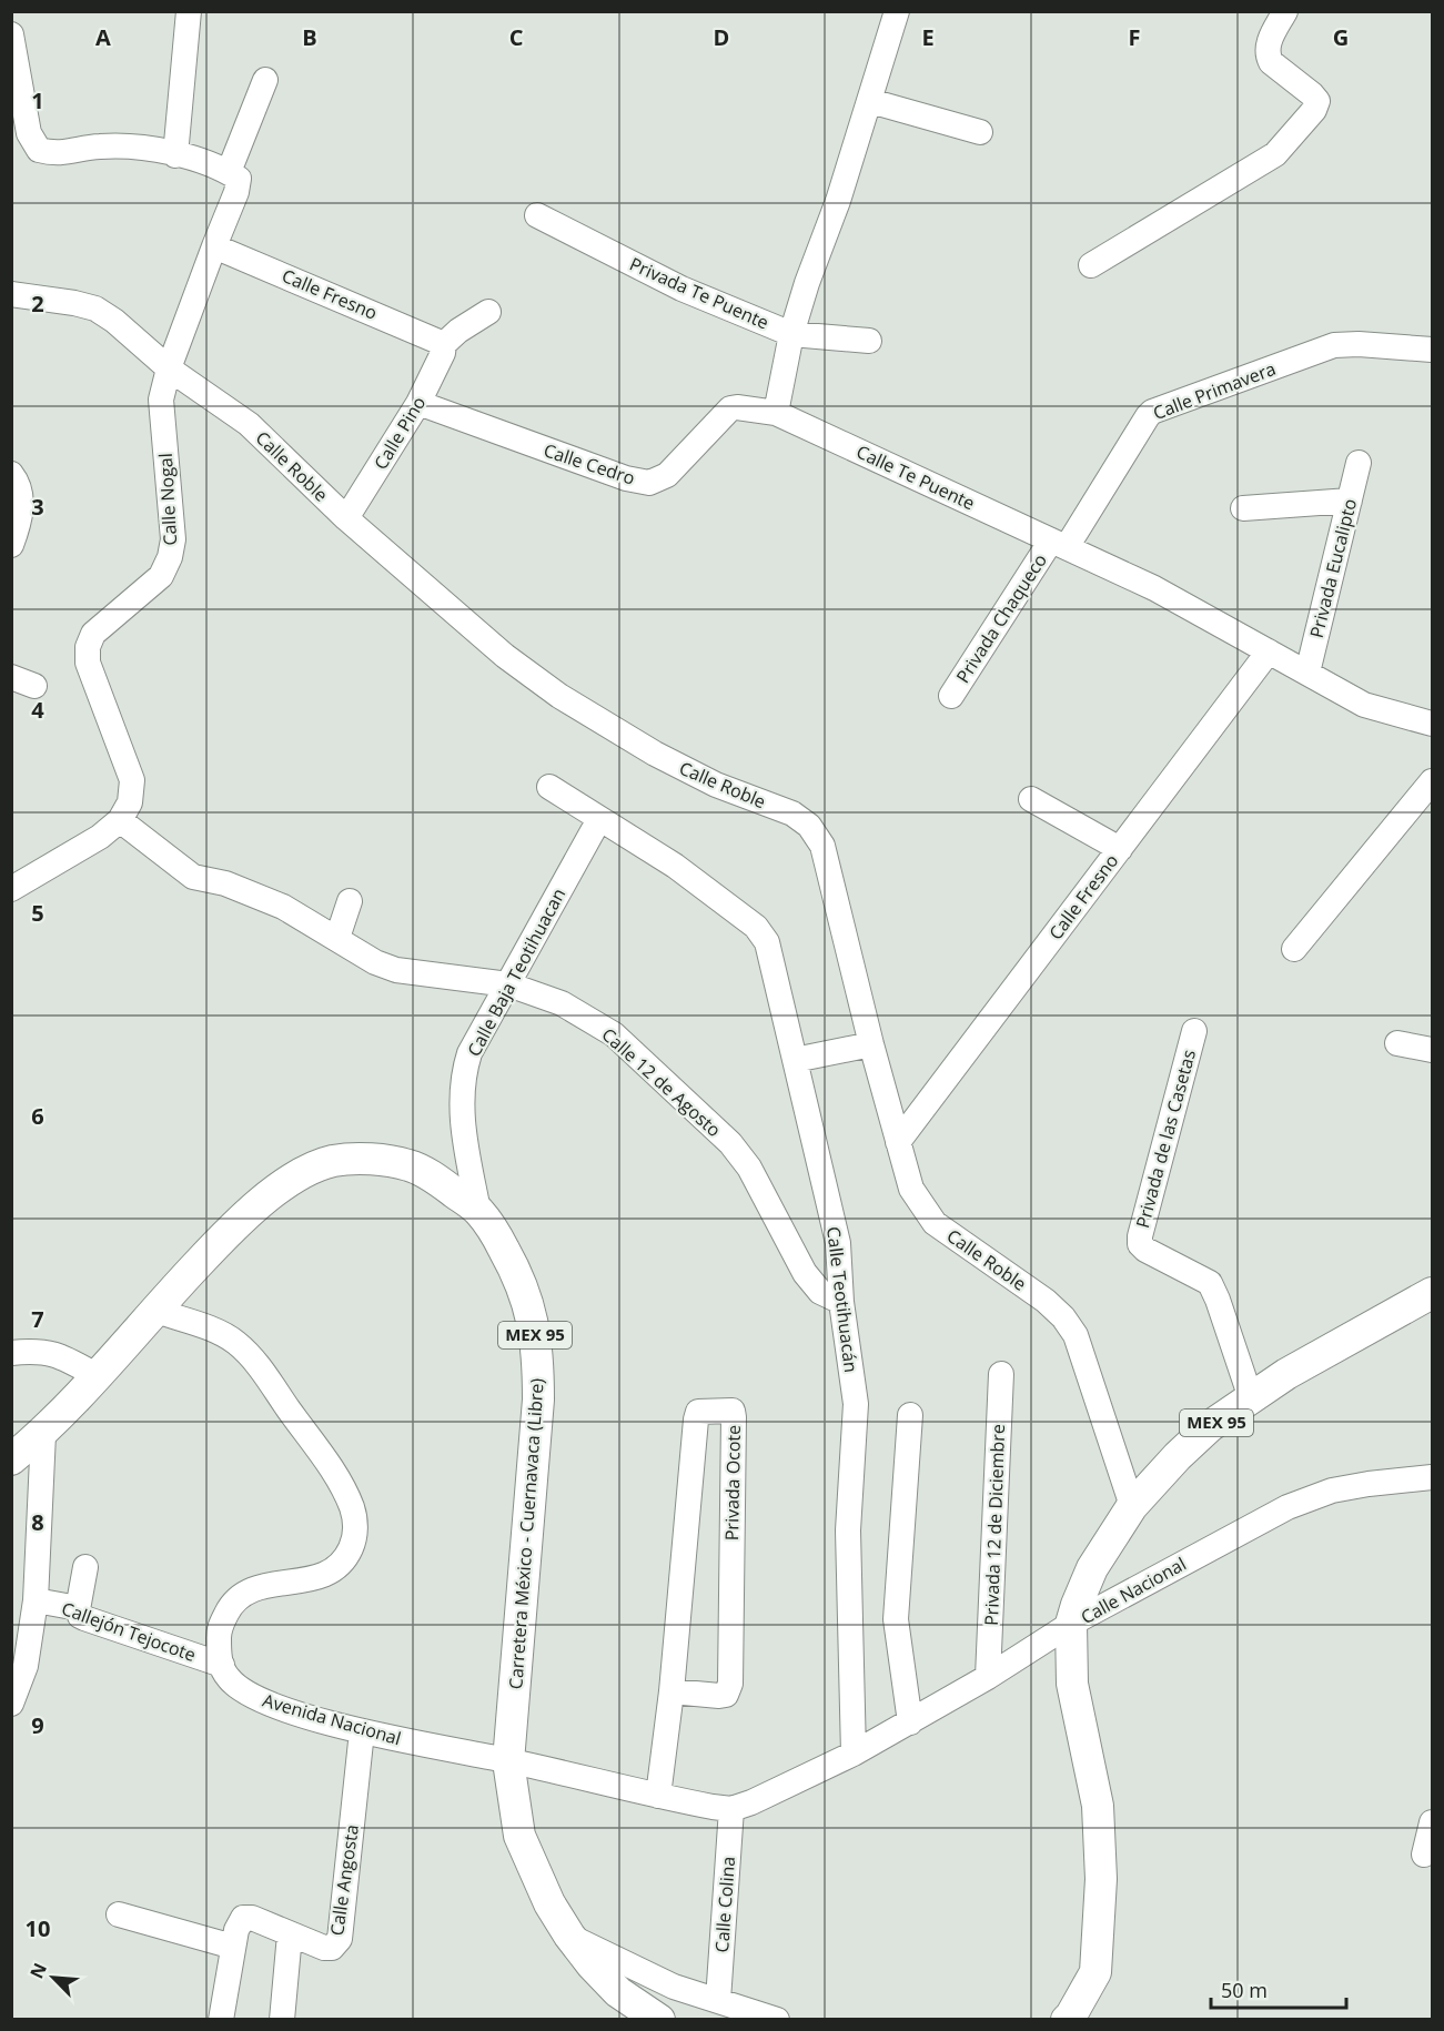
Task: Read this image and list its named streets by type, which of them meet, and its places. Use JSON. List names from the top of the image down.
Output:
{
  "streets": {
    "main road": ["MEX 95", "Carretera México - Cuernavaca (Libre)"],
    "street": [
      "Privada Te Puente",
      "Calle Fresno",
      "Calle Primavera",
      "Calle Pino",
      "Calle Cedro",
      "Calle Roble",
      "Calle Te Puente",
      "Calle Nogal",
      "Privada Eucalipto",
      "Privada Chaqueco",
      "Calle Baja Teotihuacan",
      "Calle 12 de Agosto",
      "Privada de las Casetas",
      "Calle Teotihuacán",
      "Privada Ocote",
      "Privada 12 de Diciembre",
      "Calle Nacional",
      "Callejón Tejocote",
      "Avenida Nacional",
      "Calle Angosta",
      "Calle Colina"
    ]
  },
  "crossings": [
    ["Calle Fresno", "Calle Pino"],
    ["Calle Fresno", "Calle Roble"],
    ["Calle Fresno", "Calle Te Puente"],
    ["Calle Fresno", "Calle Nogal"],
    ["Calle Primavera", "Calle Te Puente"],
    ["Calle Primavera", "Privada Chaqueco"],
    ["Calle Pino", "Calle Cedro"],
    ["Calle Pino", "Calle Roble"],
    ["Calle Cedro", "Calle Te Puente"],
    ["Calle Roble", "Calle Nogal"],
    ["Calle Roble", "MEX 95"],
    ["Calle Te Puente", "Privada Eucalipto"],
    ["Calle Te Puente", "Privada Chaqueco"],
    ["Calle Nogal", "Calle 12 de Agosto"],
    ["Calle Baja Teotihuacan", "Calle 12 de Agosto"],
    ["Calle Baja Teotihuacan", "Calle Teotihuacán"],
    ["Calle Baja Teotihuacan", "Carretera México - Cuernavaca (Libre)"],
    ["Calle 12 de Agosto", "Calle Teotihuacán"],
    ["Privada de las Casetas", "MEX 95"],
    ["Calle Teotihuacán", "Calle Nacional"],
    ["MEX 95", "Calle Nacional"],
    ["Privada Ocote", "Avenida Nacional"],
    ["Privada 12 de Diciembre", "Calle Nacional"],
    ["Carretera México - Cuernavaca (Libre)", "Avenida Nacional"],
    ["Callejón Tejocote", "Avenida Nacional"],
    ["Avenida Nacional", "Calle Angosta"],
    ["Avenida Nacional", "Calle Colina"]
  ],
  "scale_bar": "50 m",
  "north": "top left",
  "grid": {
    "columns": [
      "A",
      "B",
      "C",
      "D",
      "E",
      "F",
      "G"
    ],
    "rows": [
      "1",
      "2",
      "3",
      "4",
      "5",
      "6",
      "7",
      "8",
      "9",
      "10"
    ]
  }
}
